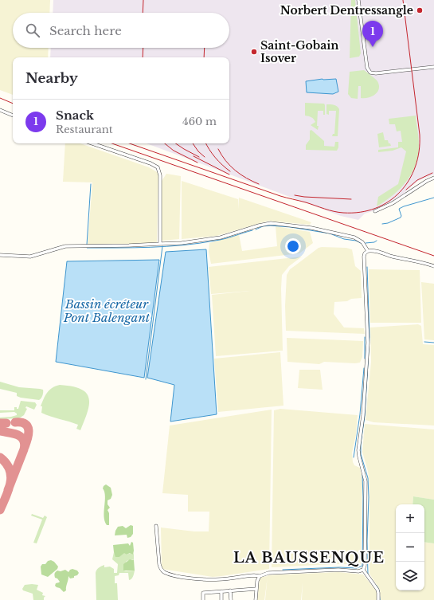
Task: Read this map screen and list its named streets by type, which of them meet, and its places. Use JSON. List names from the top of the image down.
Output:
{
  "districts": ["LA BAUSSENQUE"],
  "water": ["Bassin écréteur Pont Balengant"],
  "places": ["Norbert Dentressangle", "Saint-Gobain Isover"],
  "page": {
    "search": "Search here",
    "pins": "1",
    "heading": "Nearby",
    "list": [
      {
        "mark": "1",
        "name": "Snack",
        "note": "Restaurant",
        "value": "460 m"
      }
    ],
    "map_buttons": ["+", "−"]
  }
}
